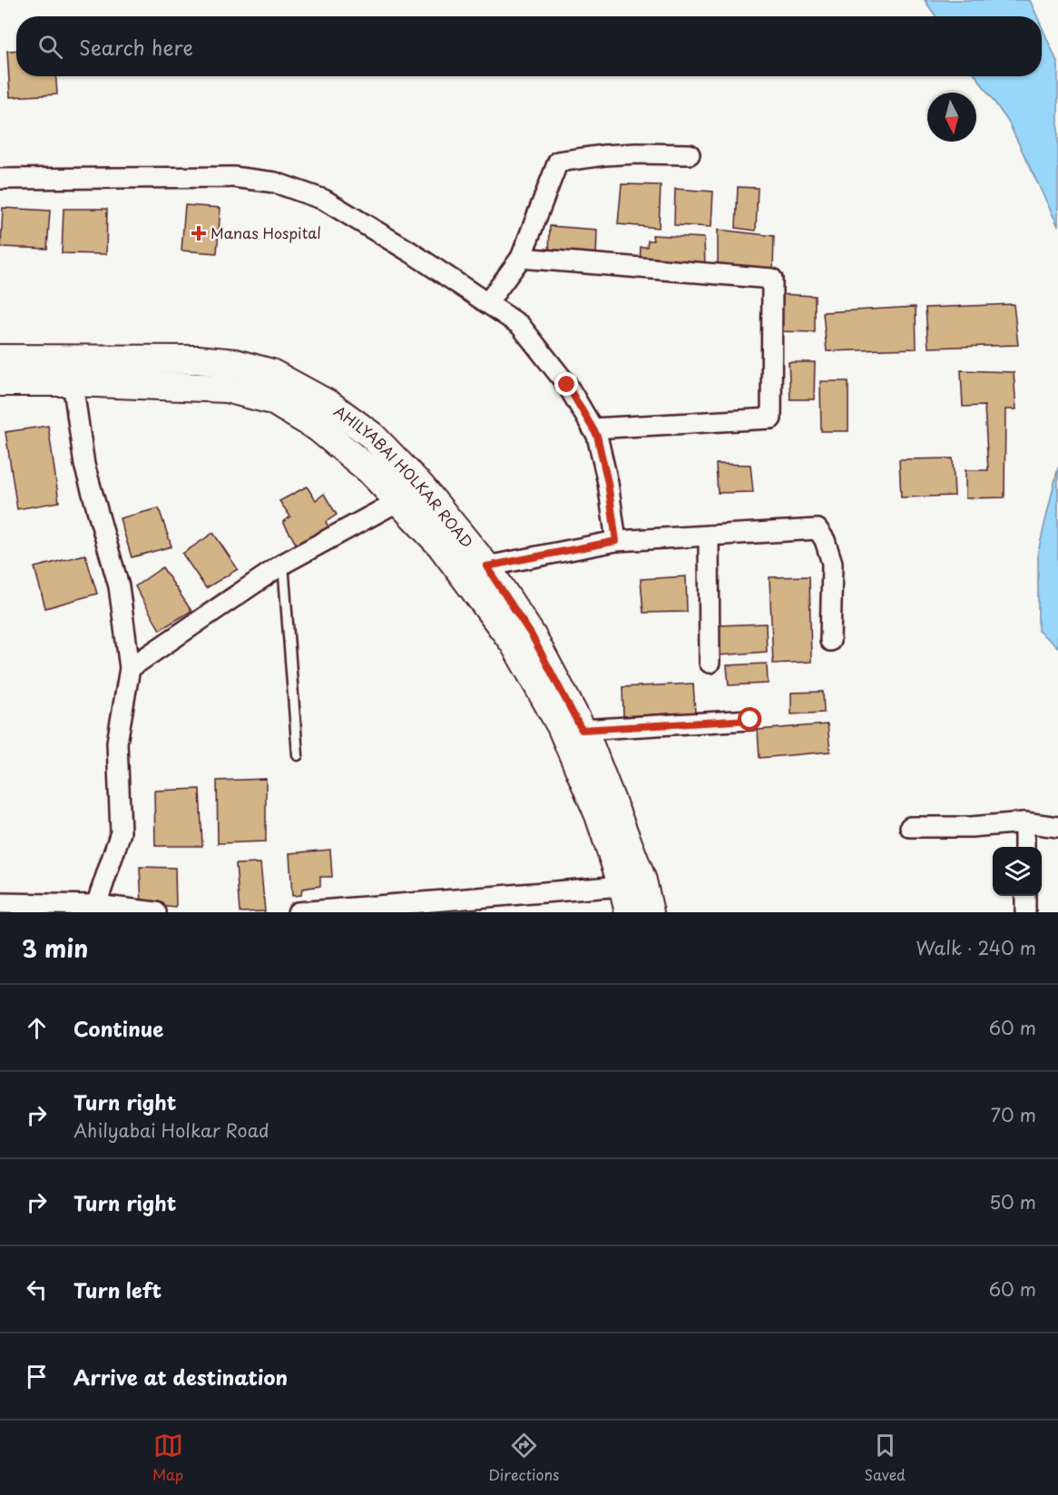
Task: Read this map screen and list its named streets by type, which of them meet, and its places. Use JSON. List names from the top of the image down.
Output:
{
  "streets": {
    "main road": ["AHILYABAI HOLKAR ROAD"]
  },
  "places": {
    "health": ["Manas Hospital"]
  },
  "north": "bottom",
  "page": {
    "search": "Search here",
    "heading": ["3 min", "Walk · 240 m"],
    "list": [
      ["Continue", "60 m"],
      ["Turn right", "Ahilyabai Holkar Road", "70 m"],
      ["Turn right", "50 m"],
      ["Turn left", "60 m"],
      "Arrive at destination"
    ],
    "nav": ["Map", "Directions", "Saved"]
  }
}
